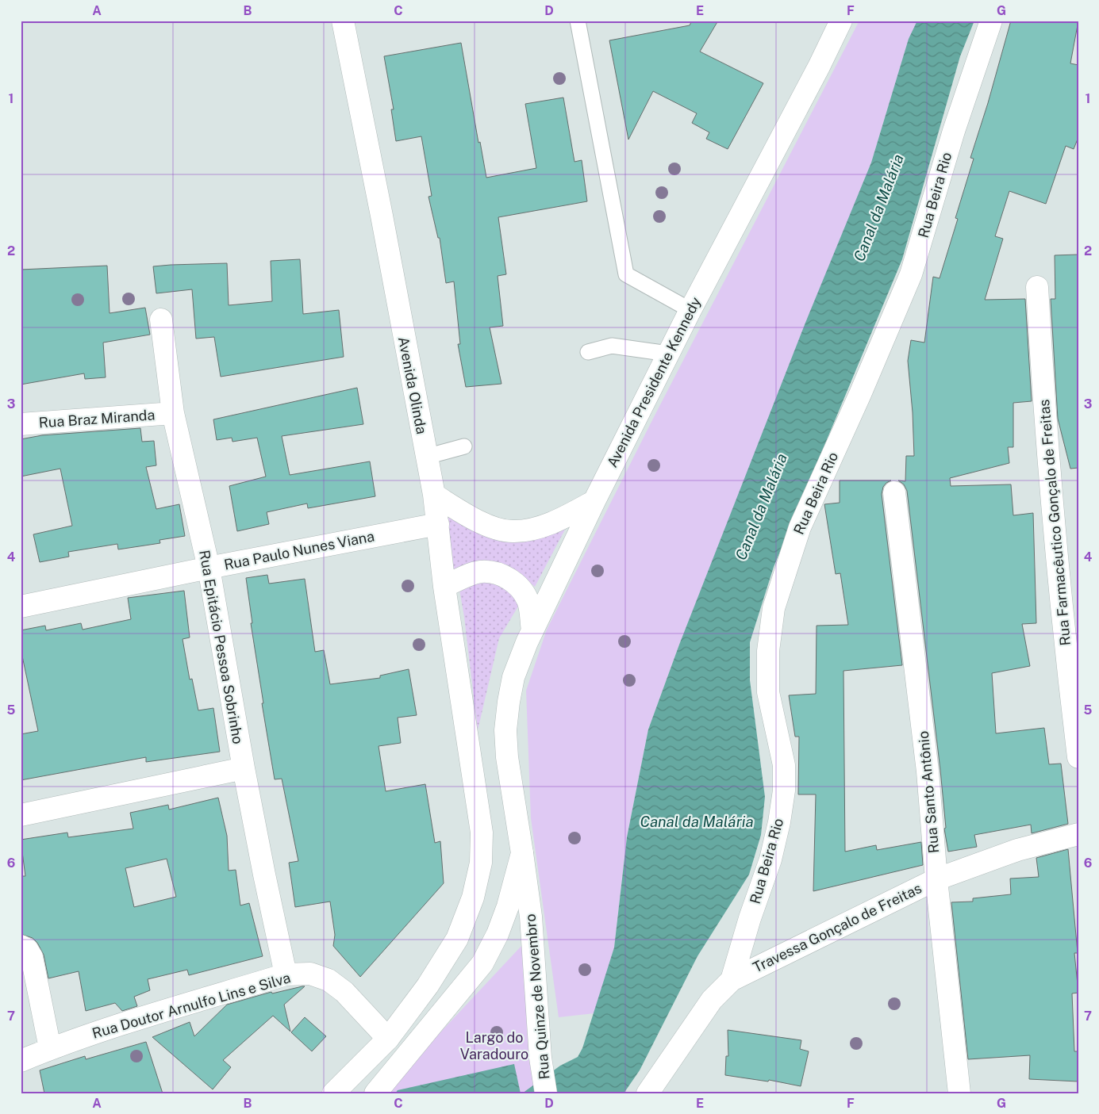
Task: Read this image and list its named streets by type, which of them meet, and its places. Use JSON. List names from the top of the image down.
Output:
{
  "streets": {
    "street": [
      "Rua Beira Rio",
      "Avenida Presidente Kennedy",
      "Avenida Olinda",
      "Rua Braz Miranda",
      "Rua Farmacêutico Gonçalo de Freitas",
      "Rua Paulo Nunes Viana",
      "Rua Epitácio Pessoa Sobrinho",
      "Rua Santo Antônio",
      "Travessa Gonçalo de Freitas",
      "Rua Quinze de Novembro",
      "Rua Doutor Arnulfo Lins e Silva"
    ]
  },
  "crossings": [
    ["Rua Beira Rio", "Travessa Gonçalo de Freitas"],
    ["Avenida Presidente Kennedy", "Rua Quinze de Novembro"],
    ["Avenida Olinda", "Rua Paulo Nunes Viana"],
    ["Avenida Olinda", "Rua Doutor Arnulfo Lins e Silva"],
    ["Rua Braz Miranda", "Rua Epitácio Pessoa Sobrinho"],
    ["Rua Paulo Nunes Viana", "Rua Epitácio Pessoa Sobrinho"],
    ["Rua Epitácio Pessoa Sobrinho", "Rua Doutor Arnulfo Lins e Silva"],
    ["Rua Santo Antônio", "Travessa Gonçalo de Freitas"]
  ],
  "water": ["Canal da Malária"],
  "parks": ["Largo do Varadouro"],
  "grid": {
    "columns": [
      "A",
      "B",
      "C",
      "D",
      "E",
      "F",
      "G"
    ],
    "rows": [
      "1",
      "2",
      "3",
      "4",
      "5",
      "6",
      "7"
    ]
  }
}
